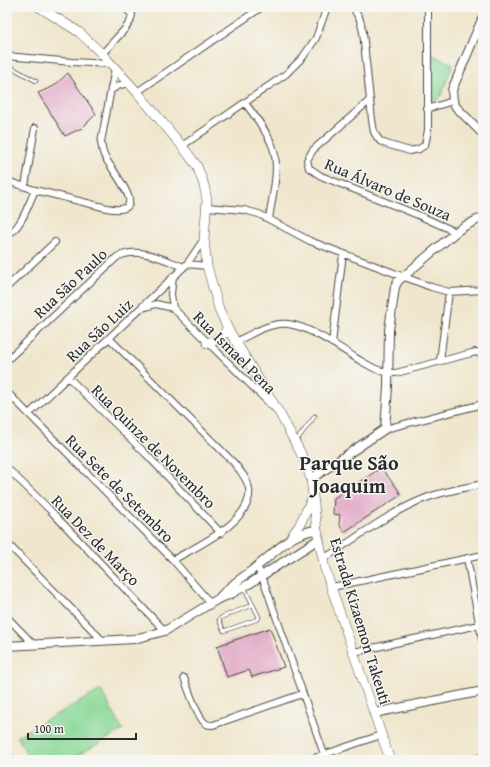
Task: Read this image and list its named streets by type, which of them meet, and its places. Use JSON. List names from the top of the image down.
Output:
{
  "streets": {
    "main road": ["Estrada Kizaemon Takeuti"],
    "street": [
      "Rua Álvaro de Souza",
      "Rua São Paulo",
      "Rua São Luiz",
      "Rua Ismael Pena",
      "Rua Quinze de Novembro",
      "Rua Sete de Setembro",
      "Rua Dez de Março"
    ]
  },
  "crossings": [
    ["Rua São Paulo", "Rua São Luiz"],
    ["Rua São Luiz", "Rua Ismael Pena"],
    ["Rua São Luiz", "Rua Quinze de Novembro"],
    ["Rua São Luiz", "Rua Sete de Setembro"],
    ["Rua São Luiz", "Estrada Kizaemon Takeuti"],
    ["Rua Ismael Pena", "Estrada Kizaemon Takeuti"]
  ],
  "districts": ["Parque São Joaquim"],
  "scale_bar": "100 m"
}
